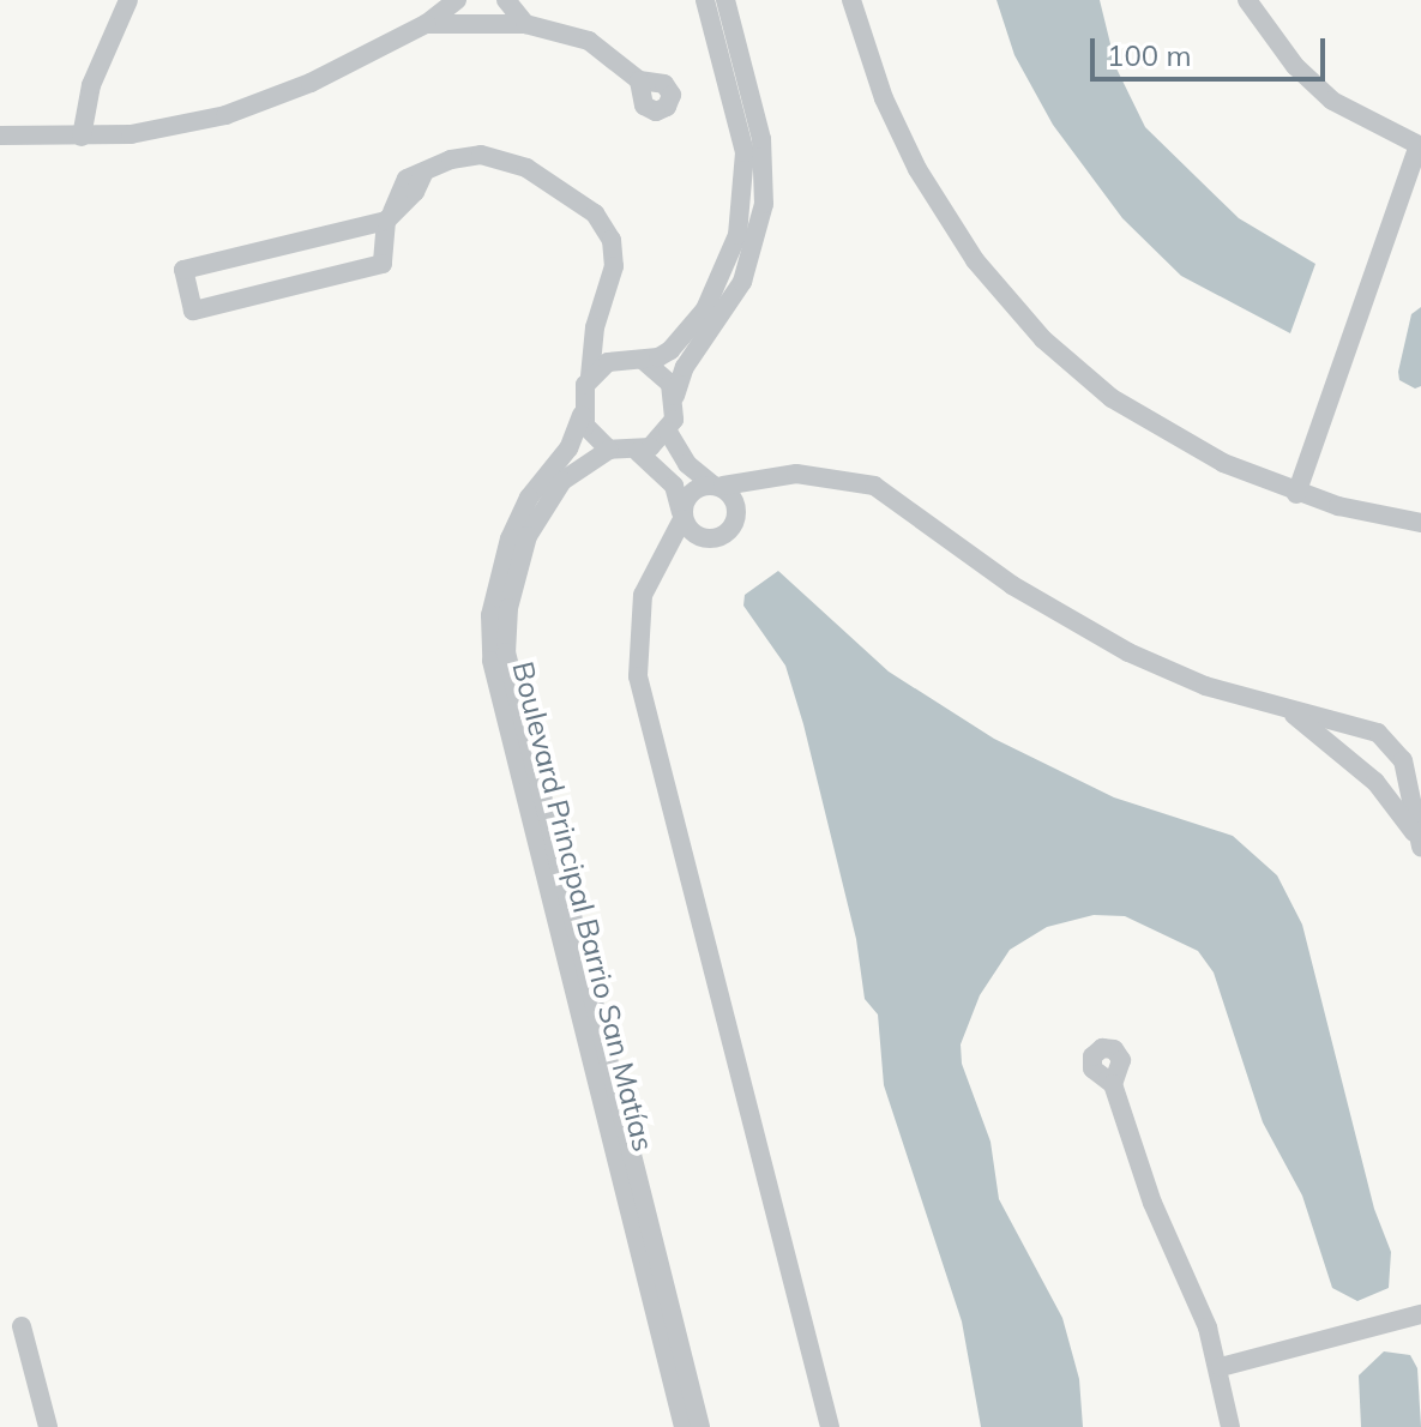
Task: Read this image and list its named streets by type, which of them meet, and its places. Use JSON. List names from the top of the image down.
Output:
{
  "streets": {
    "street": ["Boulevard Principal Barrio San Matías"]
  },
  "scale_bar": "100 m"
}
